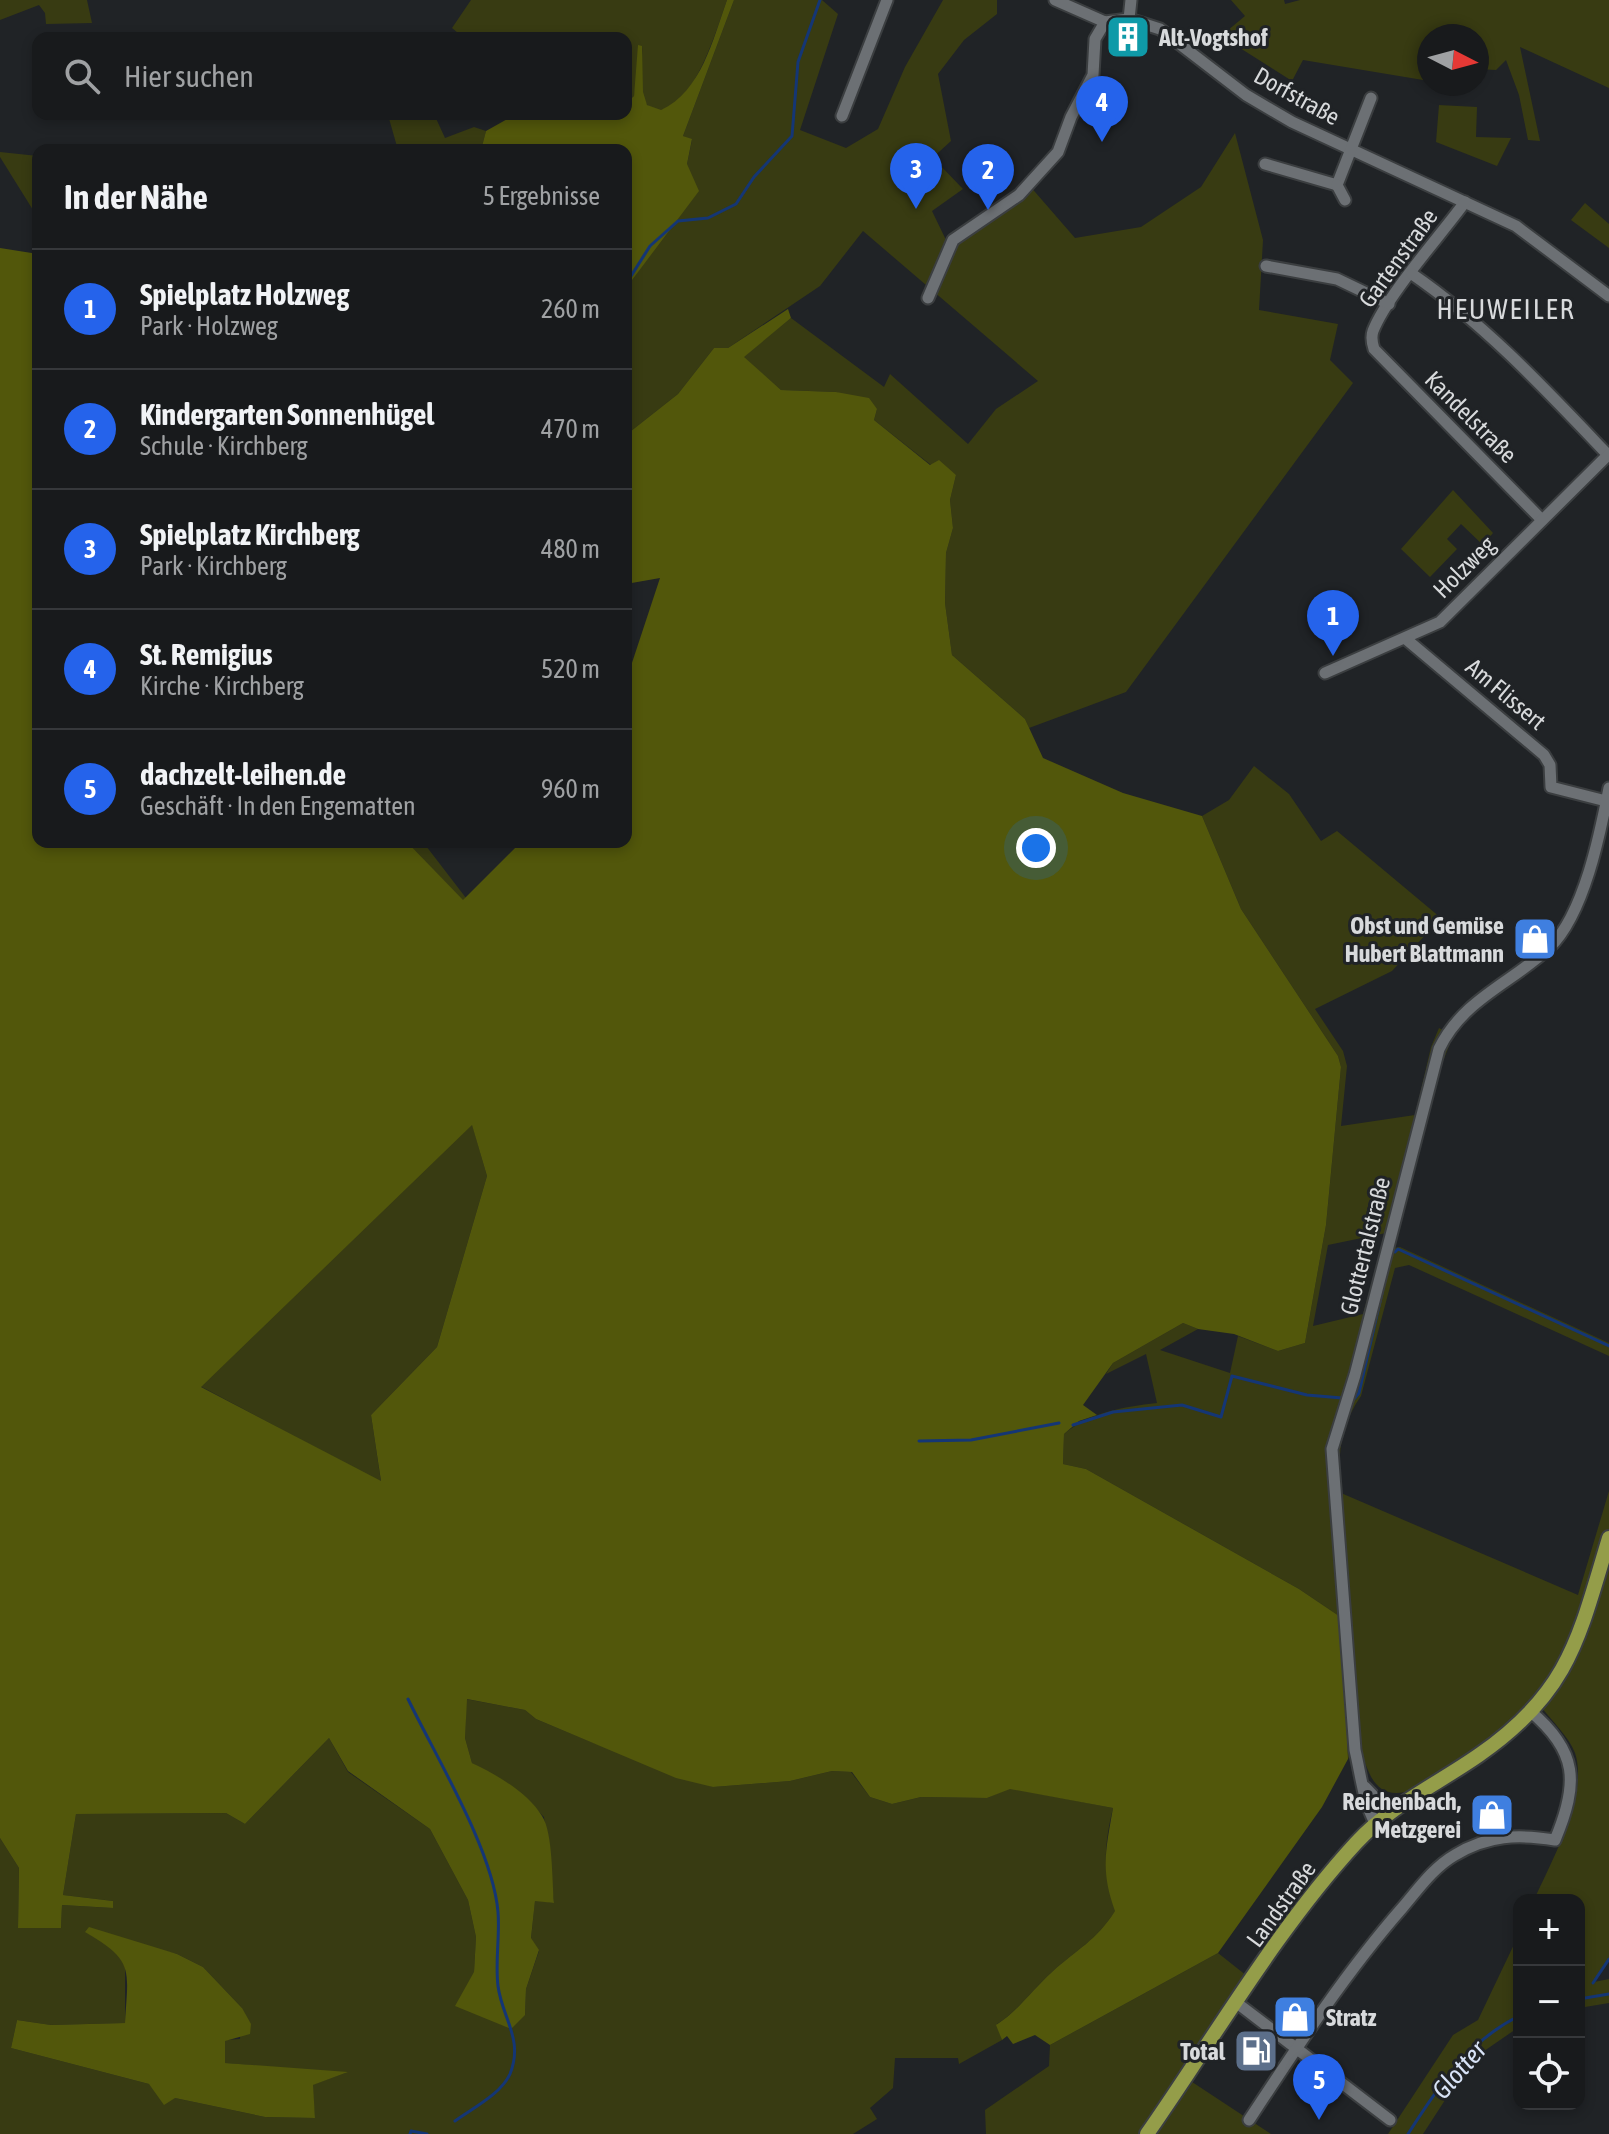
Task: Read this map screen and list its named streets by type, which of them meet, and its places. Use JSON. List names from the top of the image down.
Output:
{
  "streets": {
    "main road": ["Landstraße"],
    "street": [
      "Dorfstraße",
      "Gartenstraße",
      "Kandelstraße",
      "Holzweg",
      "Am Flissert",
      "Glottertalstraße"
    ]
  },
  "crossings": [
    ["Dorfstraße", "Gartenstraße"],
    ["Gartenstraße", "Kandelstraße"],
    ["Kandelstraße", "Holzweg"],
    ["Holzweg", "Am Flissert"],
    ["Am Flissert", "Glottertalstraße"],
    ["Glottertalstraße", "Landstraße"]
  ],
  "districts": ["HEUWEILER"],
  "water": ["Glotter"],
  "places": {
    "building": ["Alt-Vogtshof"],
    "shop": ["Obst und Gemüse Hubert Blattmann", "Reichenbach, Metzgerei", "Stratz"],
    "fuel station": ["Total"]
  },
  "north": "right",
  "page": {
    "search": "Hier suchen",
    "pins": [
      "4",
      "3",
      "2",
      "1",
      "5"
    ],
    "heading": ["In der Nähe", "5 Ergebnisse"],
    "list": [
      {
        "mark": "1",
        "name": "Spielplatz Holzweg",
        "note": "Park · Holzweg",
        "value": "260 m"
      },
      {
        "mark": "2",
        "name": "Kindergarten Sonnenhügel",
        "note": "Schule · Kirchberg",
        "value": "470 m"
      },
      {
        "mark": "3",
        "name": "Spielplatz Kirchberg",
        "note": "Park · Kirchberg",
        "value": "480 m"
      },
      {
        "mark": "4",
        "name": "St. Remigius",
        "note": "Kirche · Kirchberg",
        "value": "520 m"
      },
      {
        "mark": "5",
        "name": "dachzelt-leihen.de",
        "note": "Geschäft · In den Engematten",
        "value": "960 m"
      }
    ],
    "map_buttons": ["+", "−"]
  }
}
